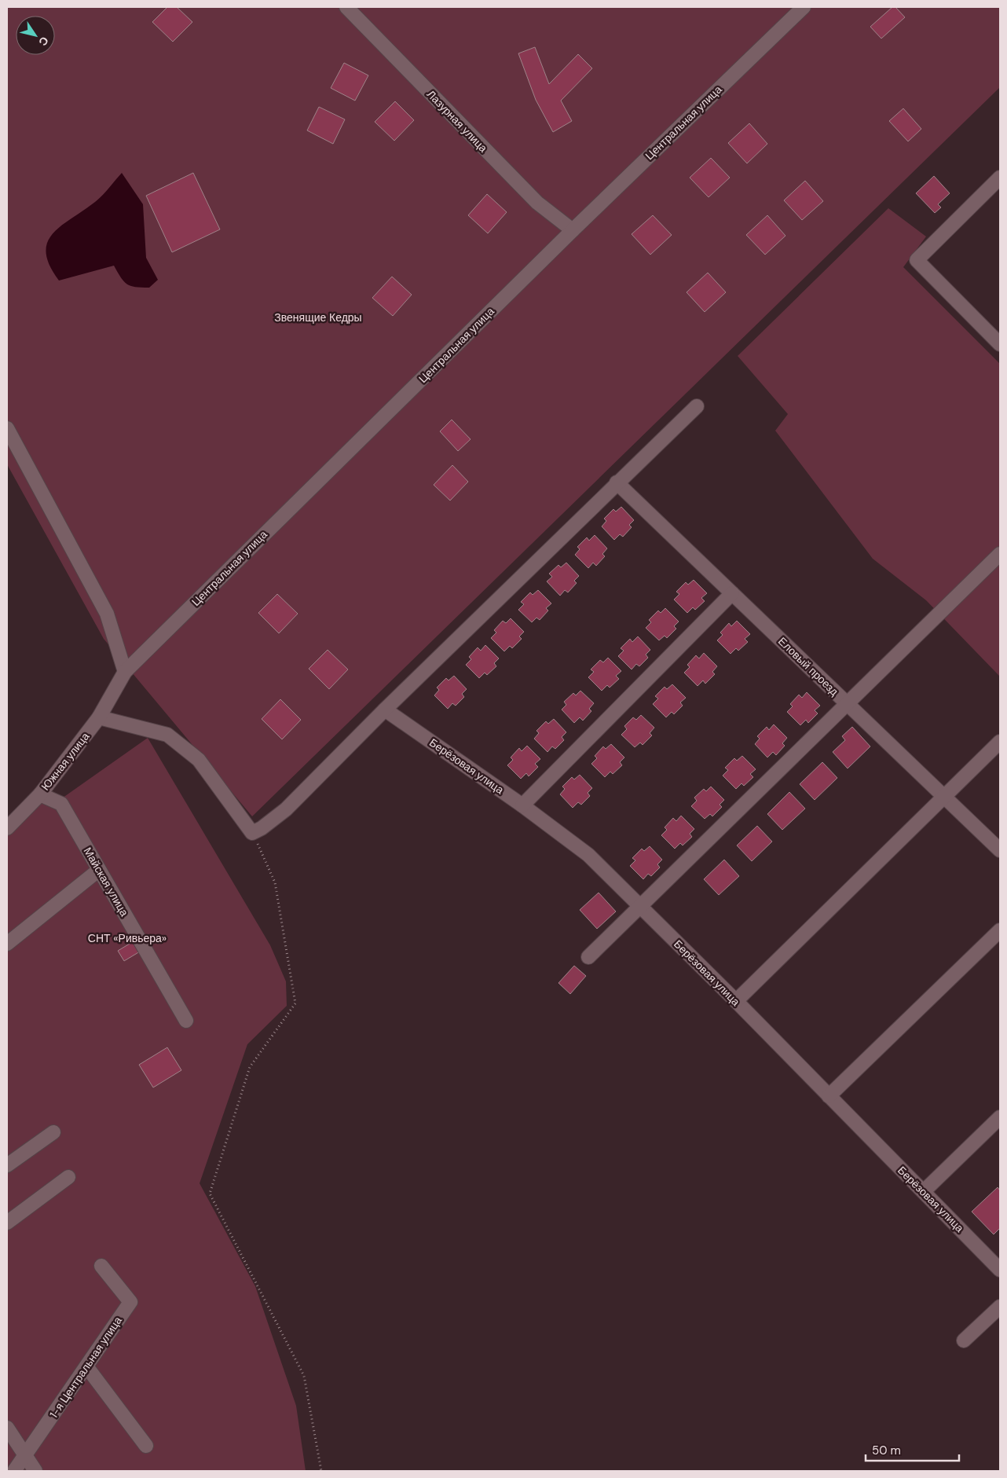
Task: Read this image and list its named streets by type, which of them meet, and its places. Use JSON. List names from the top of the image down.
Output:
{
  "streets": {
    "street": [
      "Лазурная улица",
      "Центральная улица",
      "Еловый проезд",
      "Южная улица",
      "Берёзовая улица",
      "Майская улица",
      "1-я Центральная улица"
    ]
  },
  "crossings": [
    ["Лазурная улица", "Центральная улица"],
    ["Центральная улица", "Южная улица"],
    ["Южная улица", "Майская улица"]
  ],
  "parks": ["Звенящие Кедры", "СНТ «Ривьера»"],
  "scale_bar": "50 m",
  "north": "bottom right"
}
